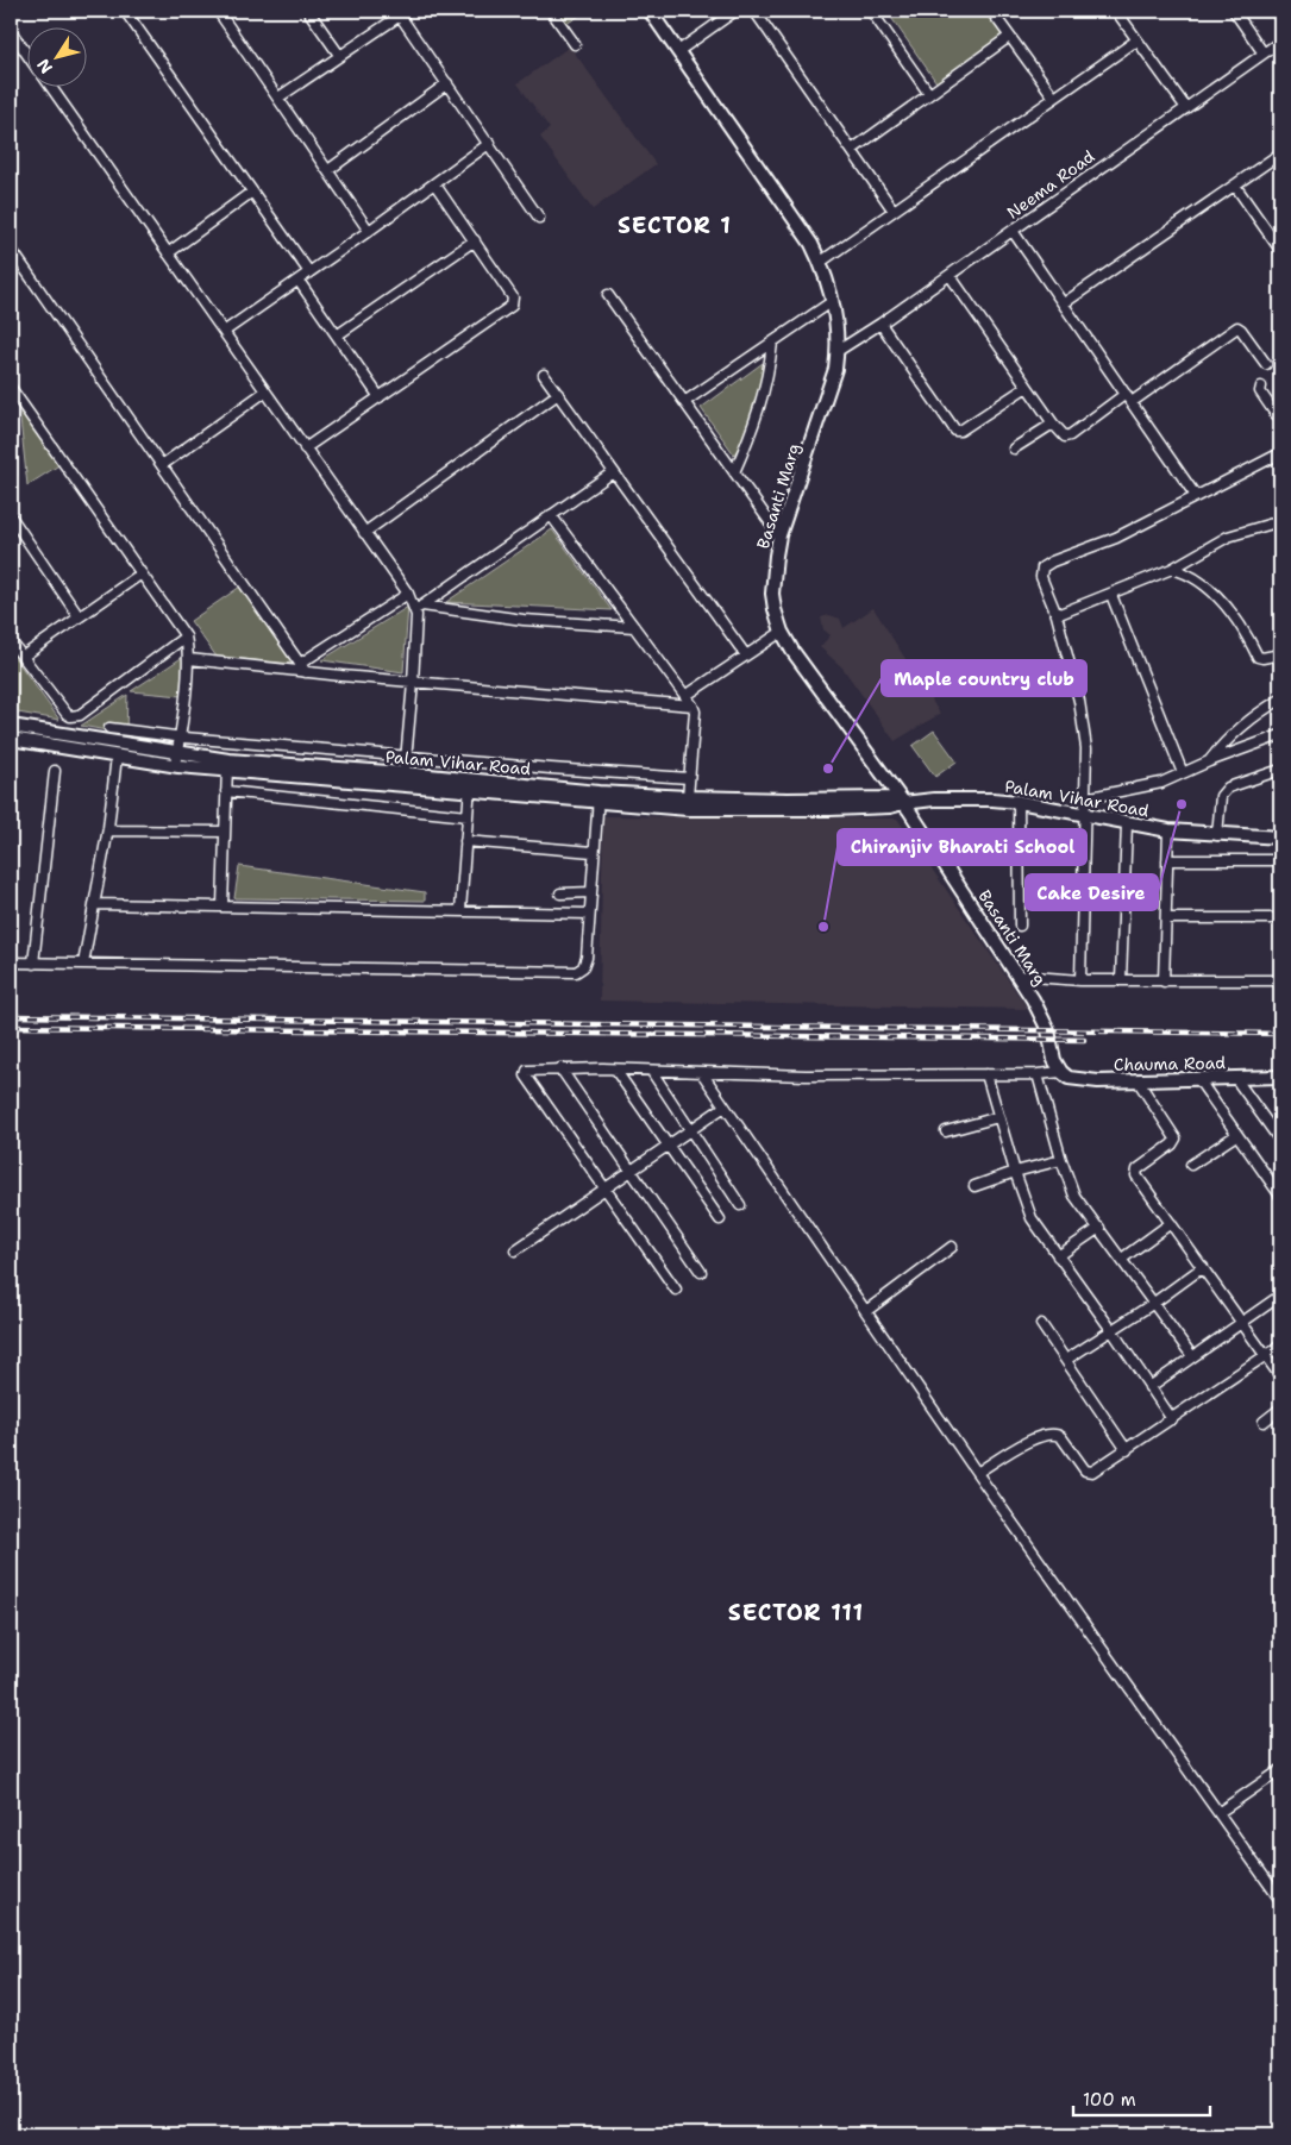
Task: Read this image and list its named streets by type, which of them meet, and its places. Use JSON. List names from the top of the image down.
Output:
{
  "streets": {
    "street": [
      "Neema Road",
      "Basanti Marg",
      "Palam Vihar Road",
      "Chauma Road"
    ]
  },
  "crossings": [
    ["Neema Road", "Basanti Marg"],
    ["Basanti Marg", "Palam Vihar Road"],
    ["Basanti Marg", "Chauma Road"]
  ],
  "districts": ["SECTOR 1", "SECTOR 111"],
  "places": ["Maple country club", "Cake Desire", "Chiranjiv Bharati School"],
  "scale_bar": "100 m",
  "north": "bottom left"
}
